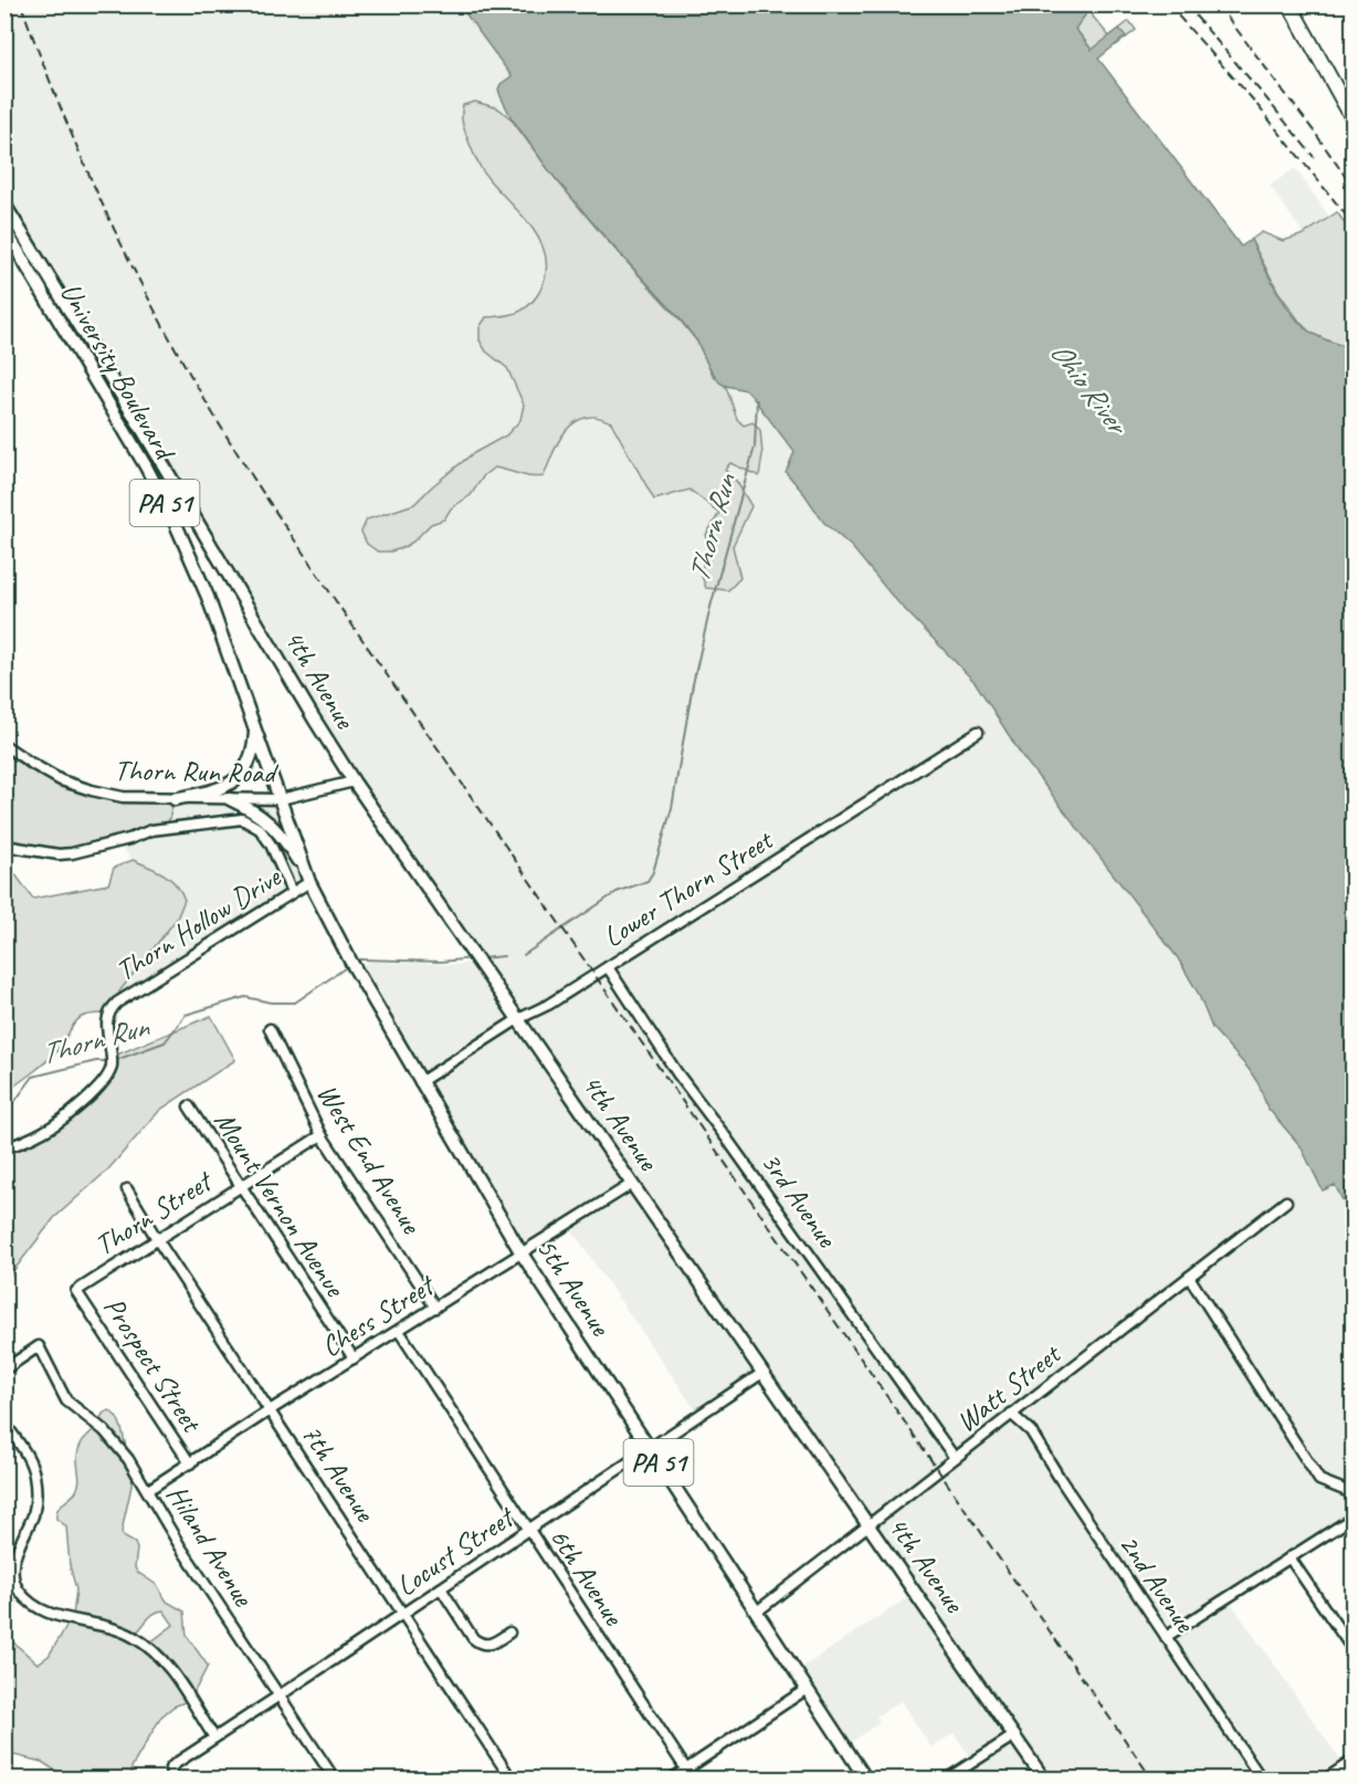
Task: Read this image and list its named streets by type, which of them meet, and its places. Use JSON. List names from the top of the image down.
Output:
{
  "streets": {
    "main road": [
      "University Boulevard",
      "PA 51",
      "4th Avenue",
      "5th Avenue"
    ],
    "street": [
      "Thorn Run Road",
      "Lower Thorn Street",
      "Thorn Hollow Drive",
      "West End Avenue",
      "3rd Avenue",
      "Mount Vernon Avenue",
      "Thorn Street",
      "Chess Street",
      "Prospect Street",
      "Watt Street",
      "7th Avenue",
      "Hiland Avenue",
      "Locust Street",
      "6th Avenue",
      "2nd Avenue"
    ]
  },
  "crossings": [
    ["University Boulevard", "4th Avenue"],
    ["University Boulevard", "Thorn Run Road"],
    ["University Boulevard", "5th Avenue"],
    ["4th Avenue", "Thorn Run Road"],
    ["4th Avenue", "Lower Thorn Street"],
    ["4th Avenue", "Chess Street"],
    ["4th Avenue", "Watt Street"],
    ["4th Avenue", "Locust Street"],
    ["Thorn Run Road", "5th Avenue"],
    ["Lower Thorn Street", "3rd Avenue"],
    ["Lower Thorn Street", "5th Avenue"],
    ["Thorn Hollow Drive", "5th Avenue"],
    ["West End Avenue", "Thorn Street"],
    ["West End Avenue", "Chess Street"],
    ["3rd Avenue", "Watt Street"],
    ["Mount Vernon Avenue", "Thorn Street"],
    ["Mount Vernon Avenue", "Chess Street"],
    ["Thorn Street", "Prospect Street"],
    ["Thorn Street", "7th Avenue"],
    ["5th Avenue", "Chess Street"],
    ["5th Avenue", "Watt Street"],
    ["5th Avenue", "Locust Street"],
    ["Chess Street", "Prospect Street"],
    ["Chess Street", "7th Avenue"],
    ["Chess Street", "Hiland Avenue"],
    ["Chess Street", "6th Avenue"],
    ["Watt Street", "2nd Avenue"],
    ["7th Avenue", "Locust Street"],
    ["Hiland Avenue", "Locust Street"],
    ["Locust Street", "6th Avenue"]
  ],
  "water": ["Ohio River", "Thorn Run"]
}
